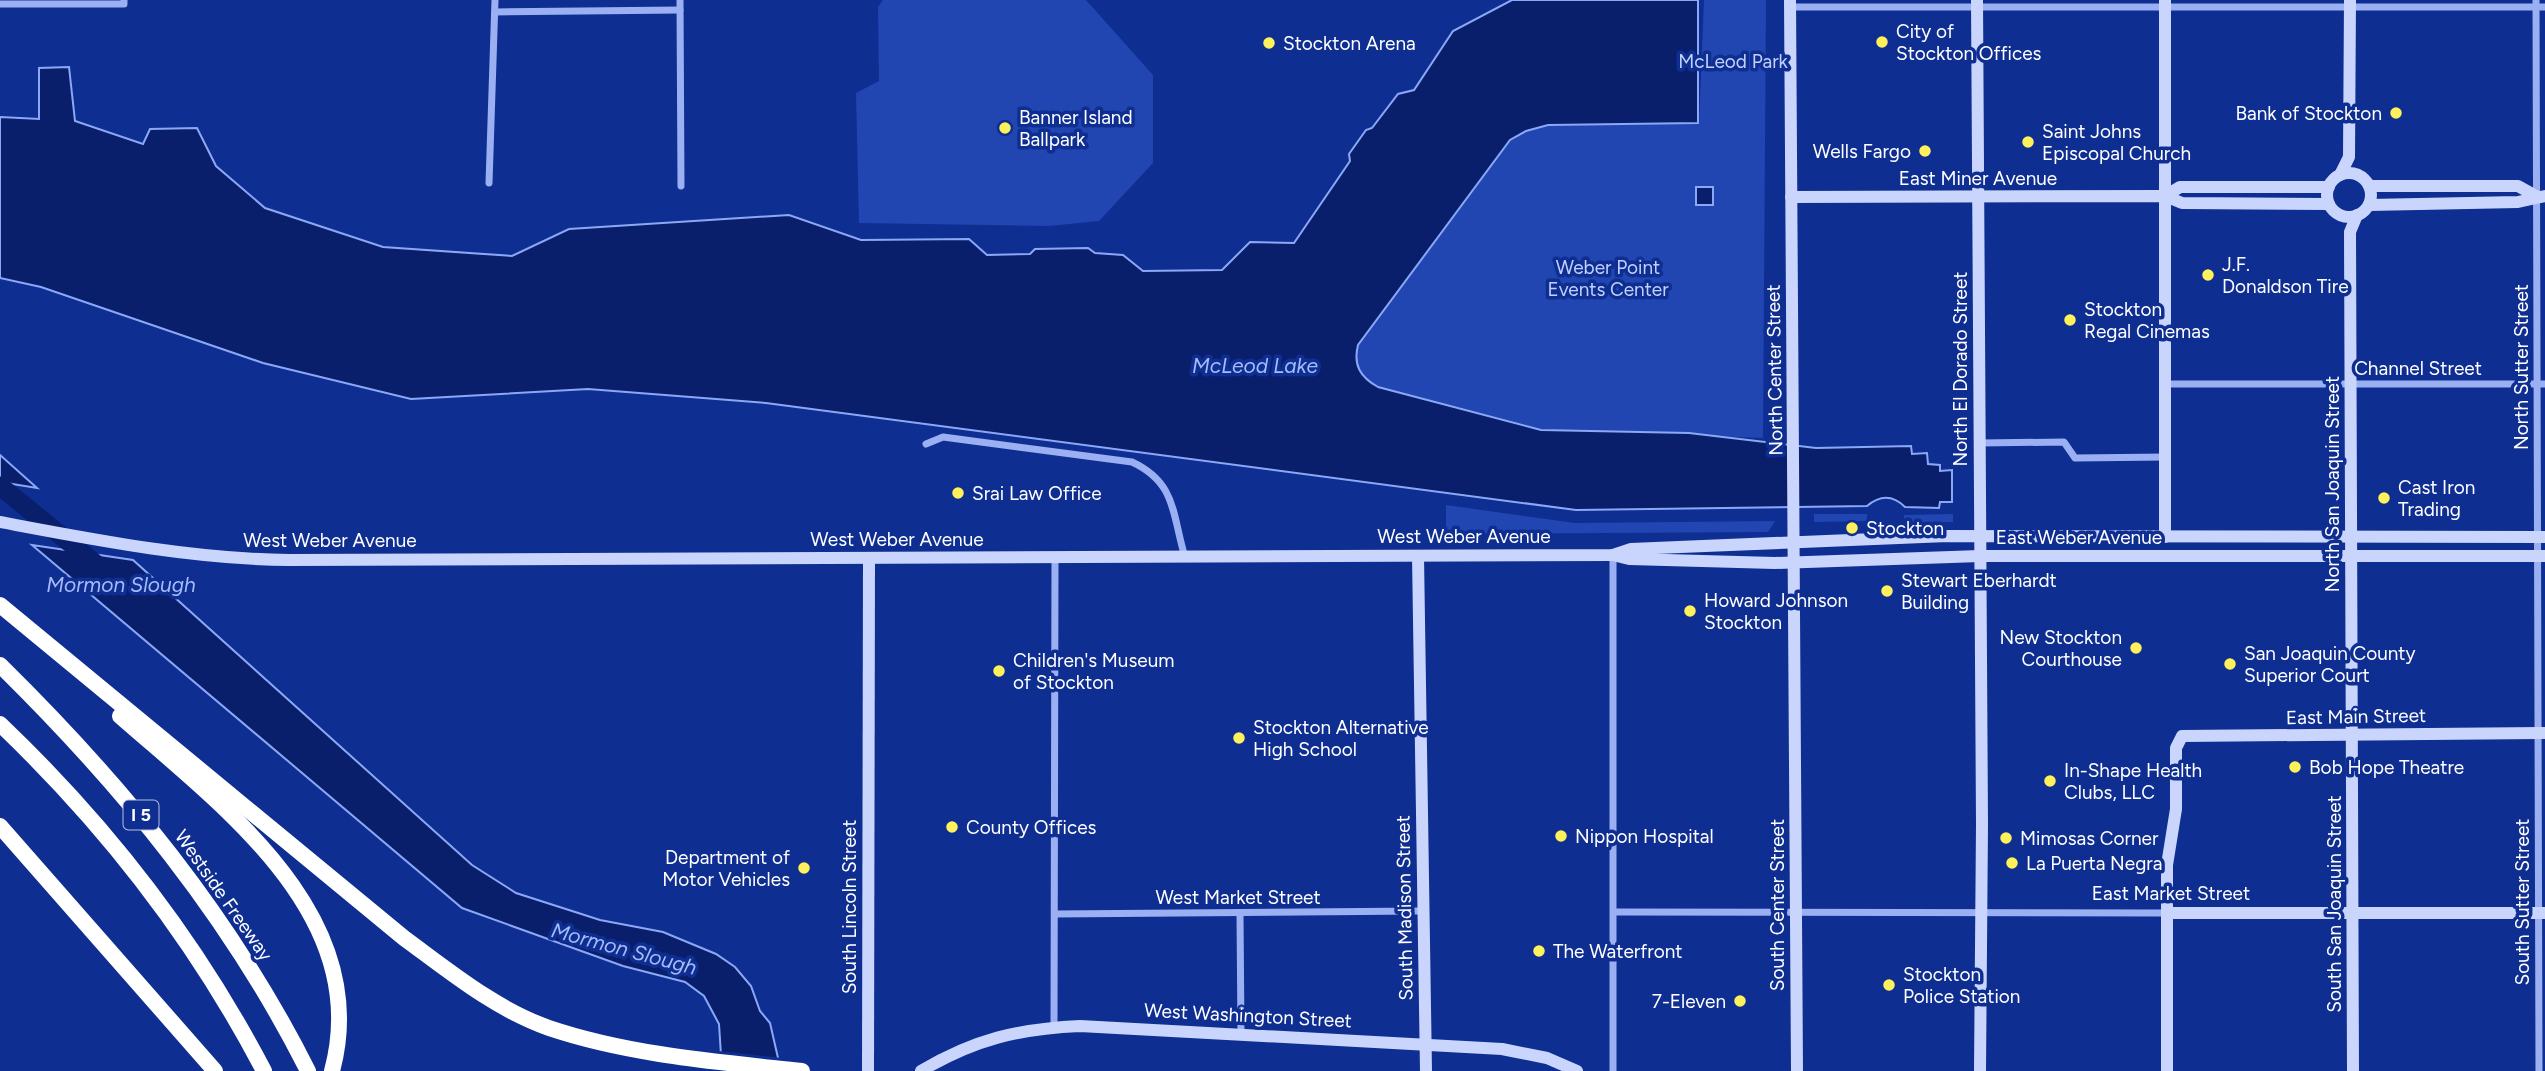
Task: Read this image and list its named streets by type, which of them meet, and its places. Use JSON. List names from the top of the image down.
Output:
{
  "streets": {
    "highway": ["I 5", "Westside Freeway"],
    "street": [
      "East Miner Avenue",
      "North Sutter Street",
      "Channel Street",
      "North El Dorado Street",
      "North Center Street",
      "North San Joaquin Street",
      "West Weber Avenue",
      "East Weber Avenue",
      "East Main Street",
      "East Market Street",
      "West Market Street",
      "South Sutter Street",
      "South San Joaquin Street",
      "South Center Street",
      "South Lincoln Street",
      "South Madison Street",
      "West Washington Street"
    ]
  },
  "crossings": [
    ["East Miner Avenue", "North El Dorado Street"],
    ["East Miner Avenue", "North Center Street"],
    ["East Miner Avenue", "North San Joaquin Street"],
    ["North Sutter Street", "Channel Street"],
    ["North Sutter Street", "East Weber Avenue"],
    ["North Sutter Street", "East Main Street"],
    ["North Sutter Street", "South Sutter Street"],
    ["Channel Street", "North San Joaquin Street"],
    ["North El Dorado Street", "East Weber Avenue"],
    ["North El Dorado Street", "East Market Street"],
    ["North Center Street", "West Weber Avenue"],
    ["North Center Street", "East Weber Avenue"],
    ["North Center Street", "South Center Street"],
    ["North San Joaquin Street", "East Weber Avenue"],
    ["North San Joaquin Street", "East Main Street"],
    ["North San Joaquin Street", "South San Joaquin Street"],
    ["West Weber Avenue", "East Weber Avenue"],
    ["West Weber Avenue", "South Lincoln Street"],
    ["West Weber Avenue", "South Madison Street"],
    ["East Main Street", "East Market Street"],
    ["East Main Street", "South Sutter Street"],
    ["East Main Street", "South San Joaquin Street"],
    ["East Market Street", "South Sutter Street"],
    ["East Market Street", "South San Joaquin Street"],
    ["East Market Street", "South Center Street"],
    ["West Market Street", "South Madison Street"],
    ["South Madison Street", "West Washington Street"]
  ],
  "water": ["McLeod Lake", "Mormon Slough"],
  "parks": ["McLeod Park", "Weber Point Events Center"],
  "places": [
    "City of Stockton Offices",
    "Stockton Arena",
    "Bank of Stockton",
    "Banner Island Ballpark",
    "Saint Johns Episcopal Church",
    "Wells Fargo",
    "J.F. Donaldson Tire",
    "Stockton Regal Cinemas",
    "Srai Law Office",
    "Cast Iron Trading",
    "Stockton",
    "Stewart Eberhardt Building",
    "Howard Johnson Stockton",
    "New Stockton Courthouse",
    "San Joaquin County Superior Court",
    "Children's Museum of Stockton",
    "Stockton Alternative High School",
    "Bob Hope Theatre",
    "In-Shape Health Clubs, LLC",
    "County Offices",
    "Nippon Hospital",
    "Mimosas Corner",
    "La Puerta Negra",
    "Department of Motor Vehicles",
    "The Waterfront",
    "Stockton Police Station",
    "7-Eleven"
  ]
}
